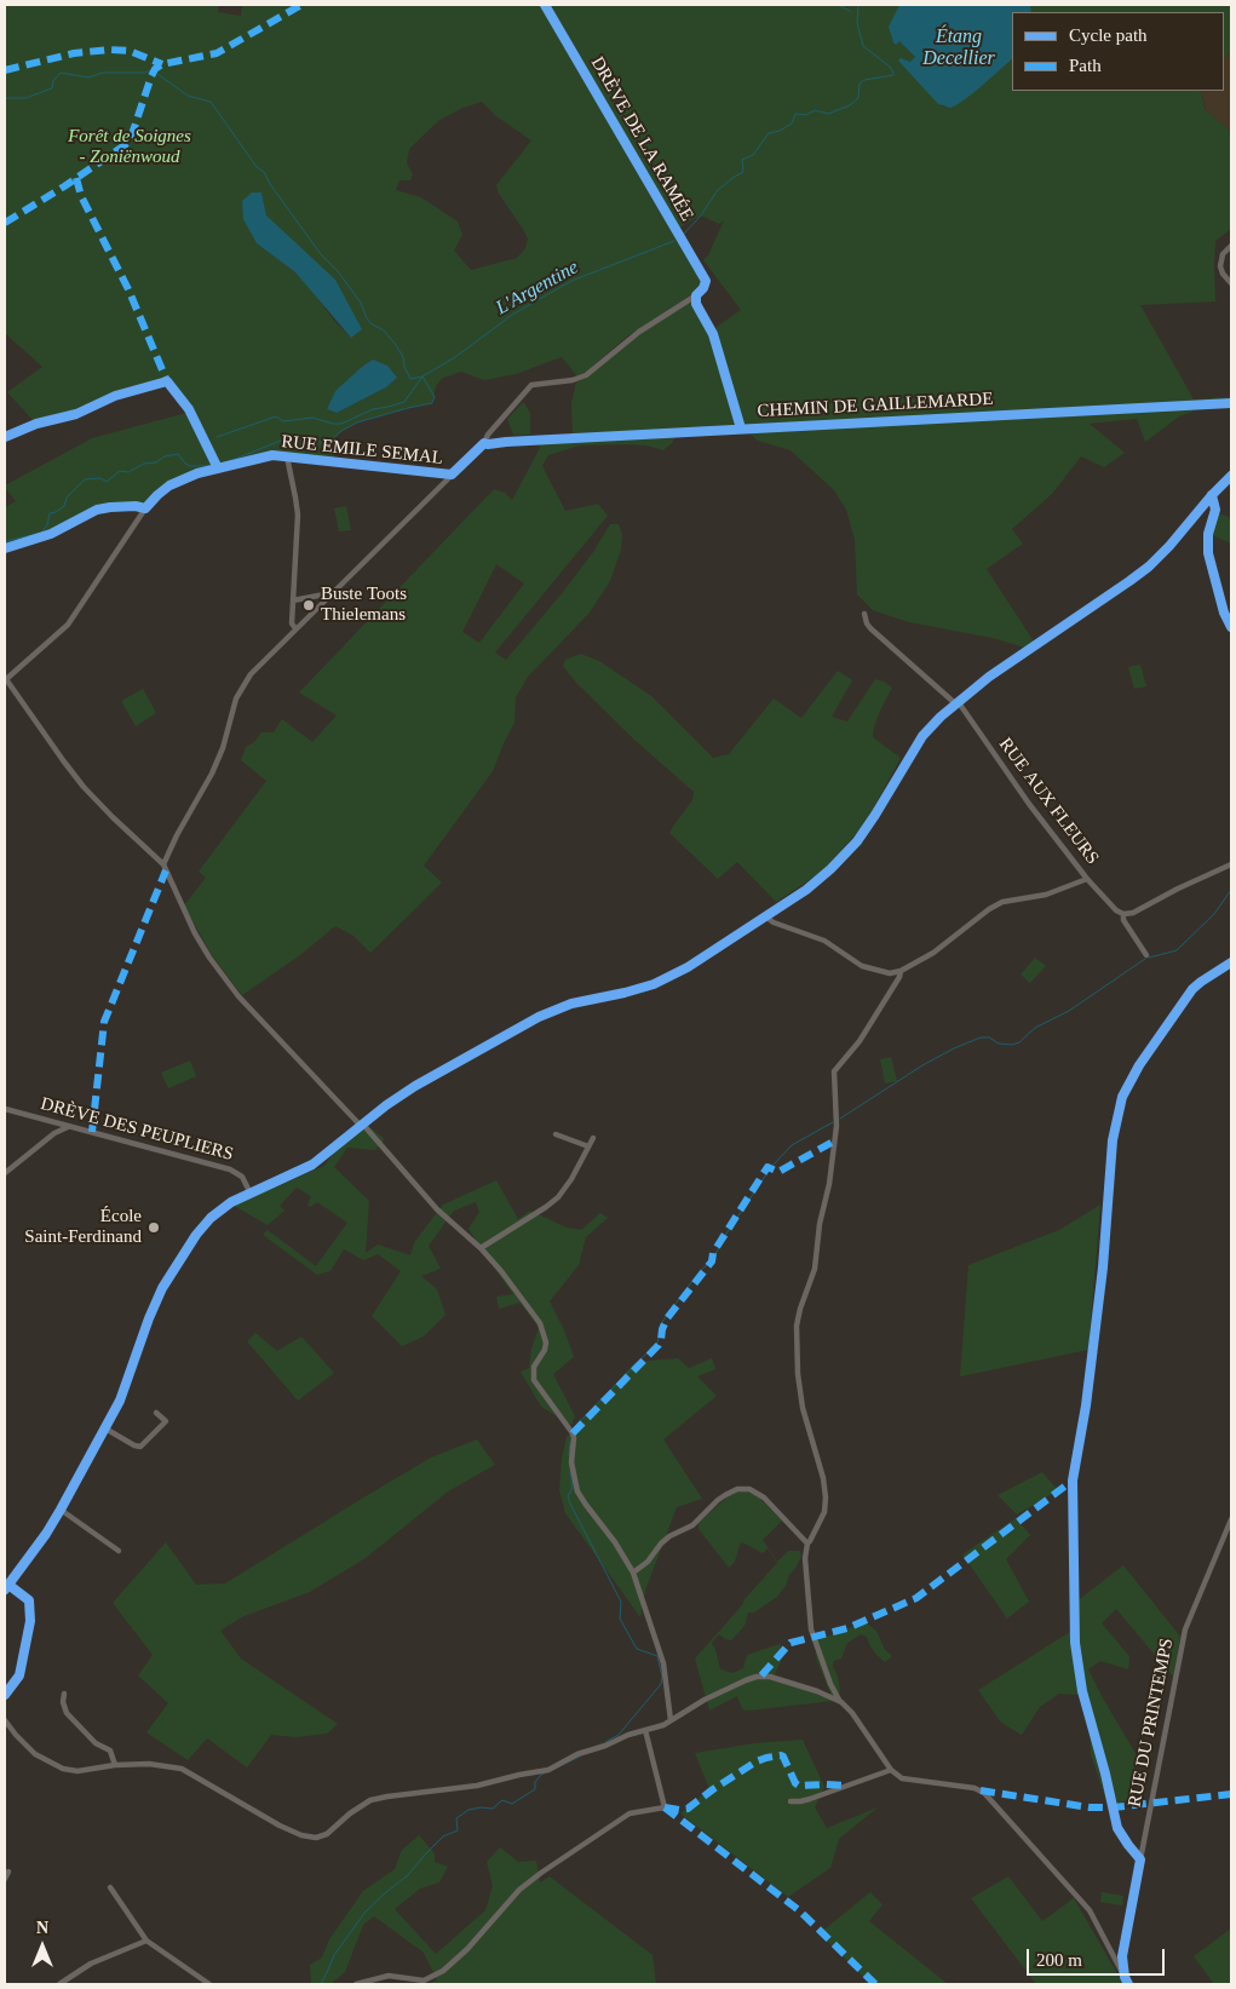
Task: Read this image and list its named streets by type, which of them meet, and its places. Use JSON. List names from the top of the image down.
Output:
{
  "streets": {
    "street": [
      "DRÈVE DE LA RAMÉE",
      "CHEMIN DE GAILLEMARDE",
      "RUE EMILE SEMAL",
      "RUE AUX FLEURS",
      "DRÈVE DES PEUPLIERS",
      "RUE DU PRINTEMPS"
    ]
  },
  "crossings": [
    ["DRÈVE DE LA RAMÉE", "CHEMIN DE GAILLEMARDE"]
  ],
  "water": ["Étang Decellier", "L'Argentine"],
  "parks": ["Forêt de Soignes - Zoniënwoud"],
  "places": ["Buste Toots Thielemans", "École Saint-Ferdinand"],
  "legend": ["Cycle path", "Path"],
  "scale_bar": "200 m",
  "north": "top"
}
